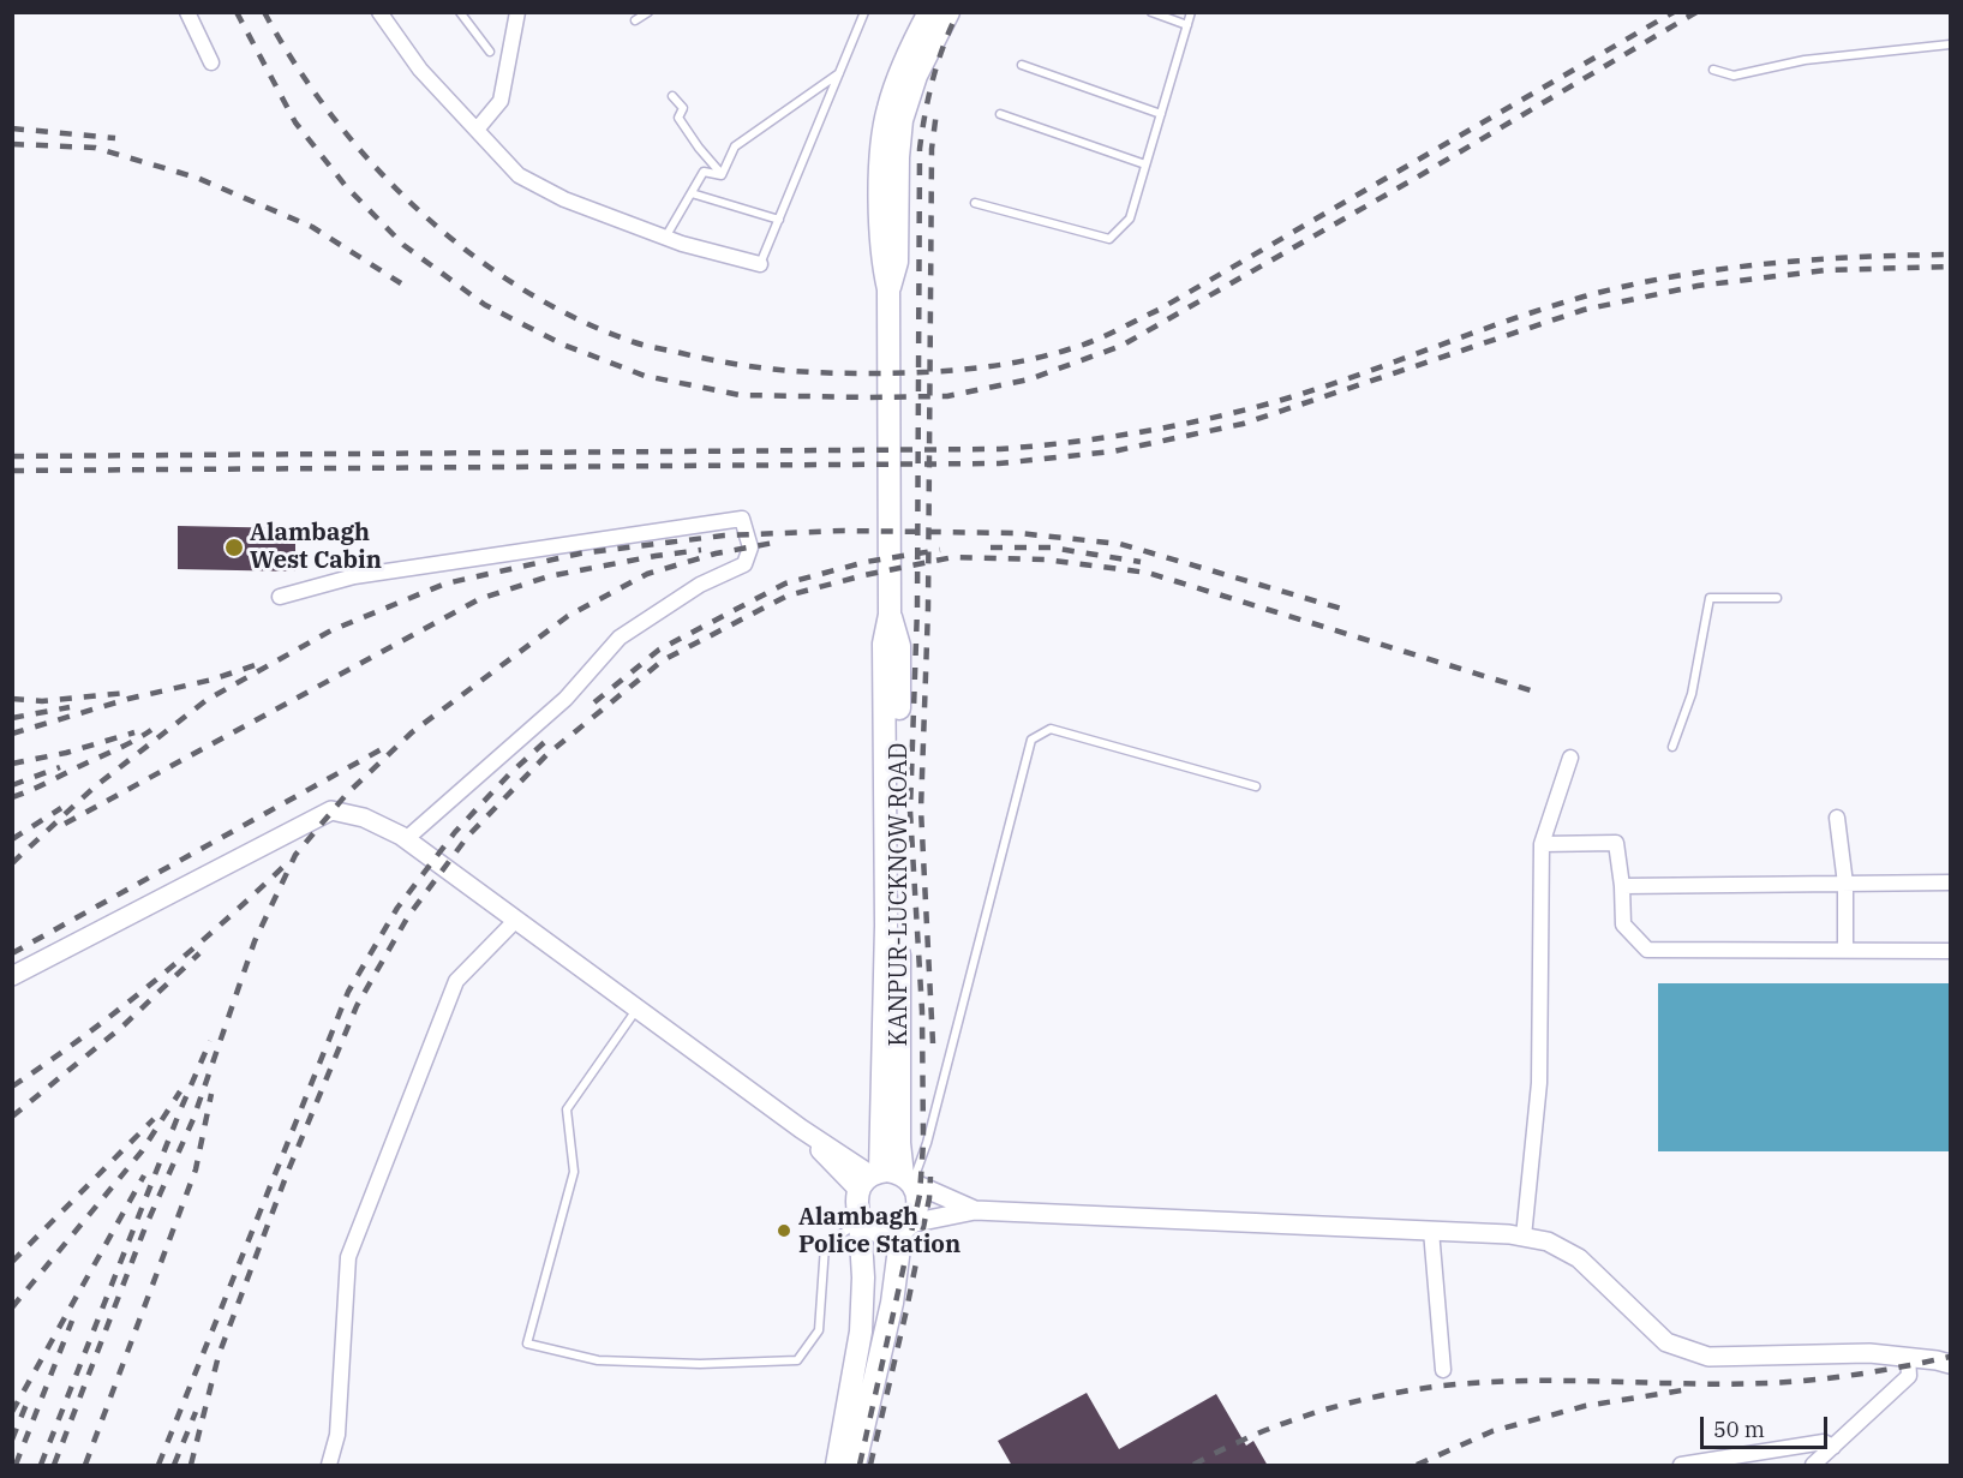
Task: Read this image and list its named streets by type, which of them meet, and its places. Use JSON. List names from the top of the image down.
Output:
{
  "streets": {
    "main road": ["KANPUR-LUCKNOW ROAD"]
  },
  "places": ["Alambagh West Cabin", "Alambagh Police Station"],
  "scale_bar": "50 m"
}
